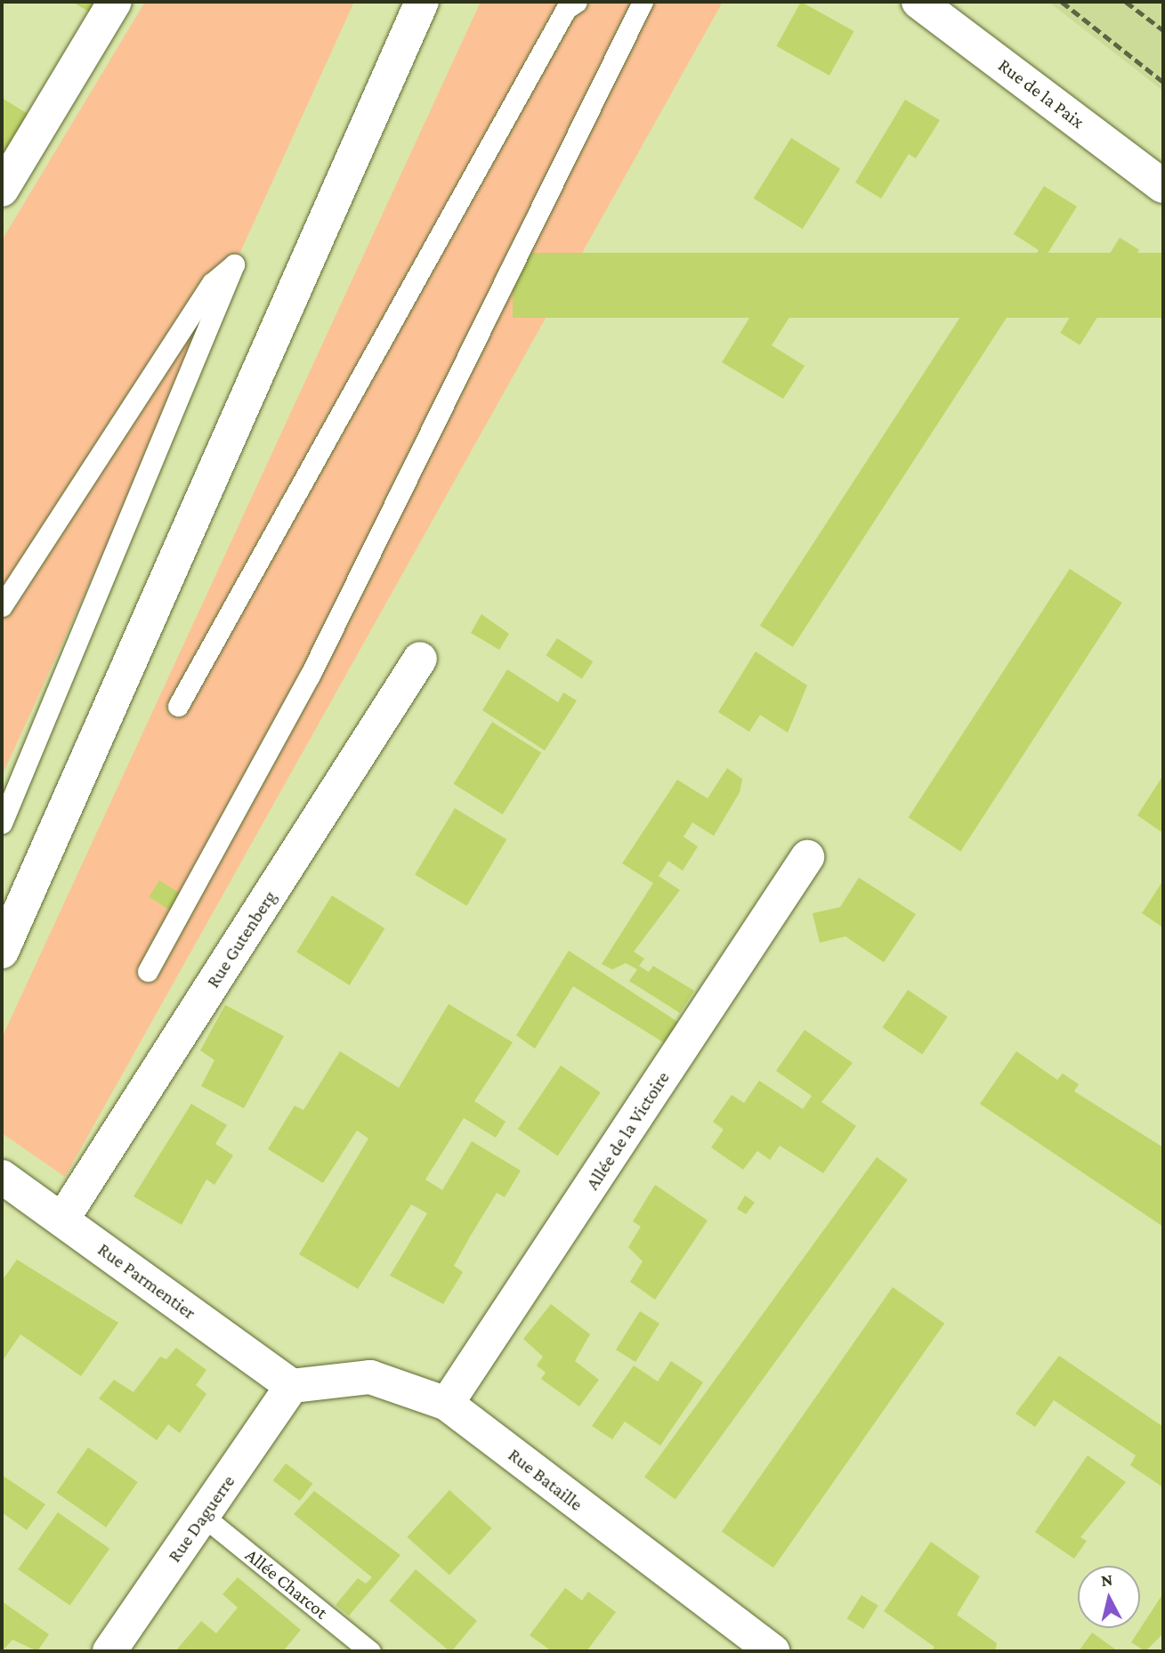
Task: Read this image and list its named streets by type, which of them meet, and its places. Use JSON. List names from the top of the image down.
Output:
{
  "streets": {
    "street": [
      "Rue de la Paix",
      "Rue Gutenberg",
      "Allée de la Victoire",
      "Rue Parmentier",
      "Rue Bataille",
      "Rue Daguerre"
    ],
    "lane": ["Allée Charcot"]
  },
  "crossings": [
    ["Rue Gutenberg", "Rue Parmentier"],
    ["Allée de la Victoire", "Rue Bataille"],
    ["Rue Parmentier", "Rue Bataille"],
    ["Rue Parmentier", "Rue Daguerre"],
    ["Rue Bataille", "Rue Daguerre"],
    ["Rue Daguerre", "Allée Charcot"]
  ],
  "north": "top"
}
